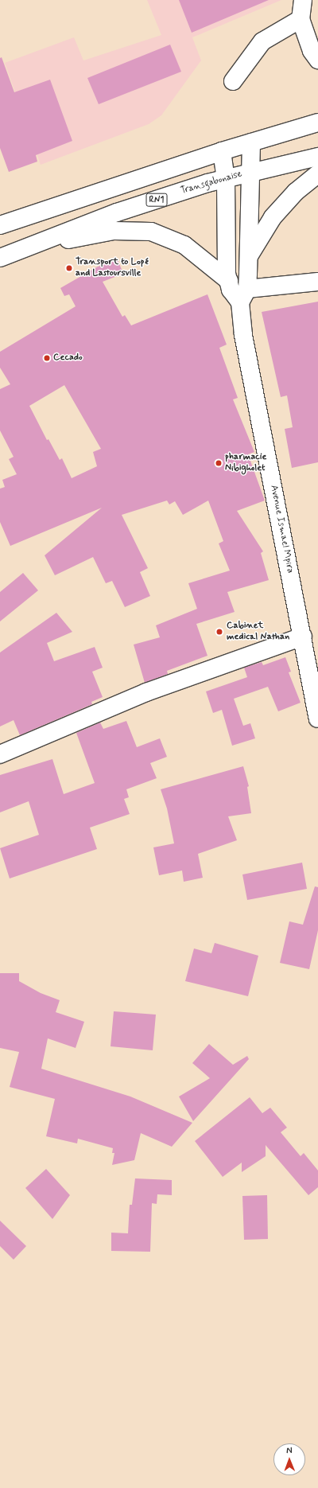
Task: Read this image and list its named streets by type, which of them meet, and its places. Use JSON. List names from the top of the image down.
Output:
{
  "streets": {
    "main road": ["Transgabonaise", "RN1", "Avenue Ismael Mpira"]
  },
  "crossings": [
    ["Transgabonaise", "Avenue Ismael Mpira"]
  ],
  "places": [
    "Transport to Lopé and Lastoursville",
    "Cecado",
    "pharmacie Nibigholet",
    "Cabinet medical Nathan"
  ],
  "north": "top"
}
